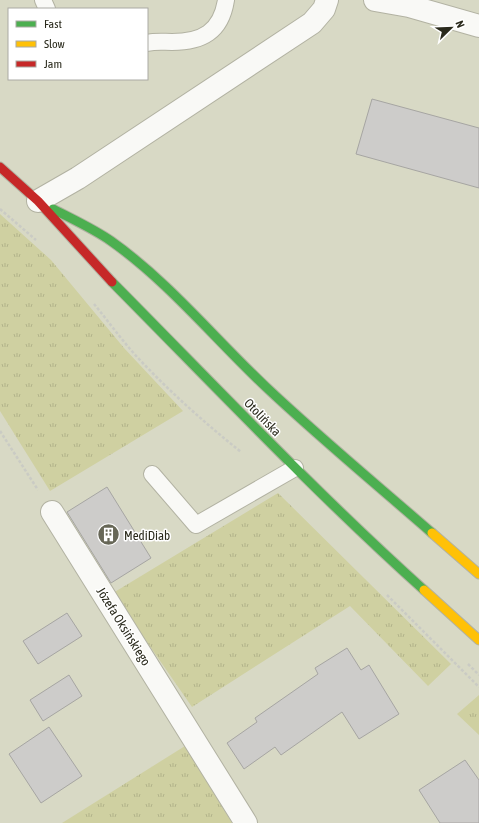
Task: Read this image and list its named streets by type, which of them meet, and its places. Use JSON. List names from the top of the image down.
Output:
{
  "streets": {
    "main road": ["Otolińska"],
    "street": ["Józefa Oksińskiego"]
  },
  "places": {
    "building": ["MediDiab"]
  },
  "legend": ["Fast", "Slow", "Jam"],
  "north": "top right"
}
